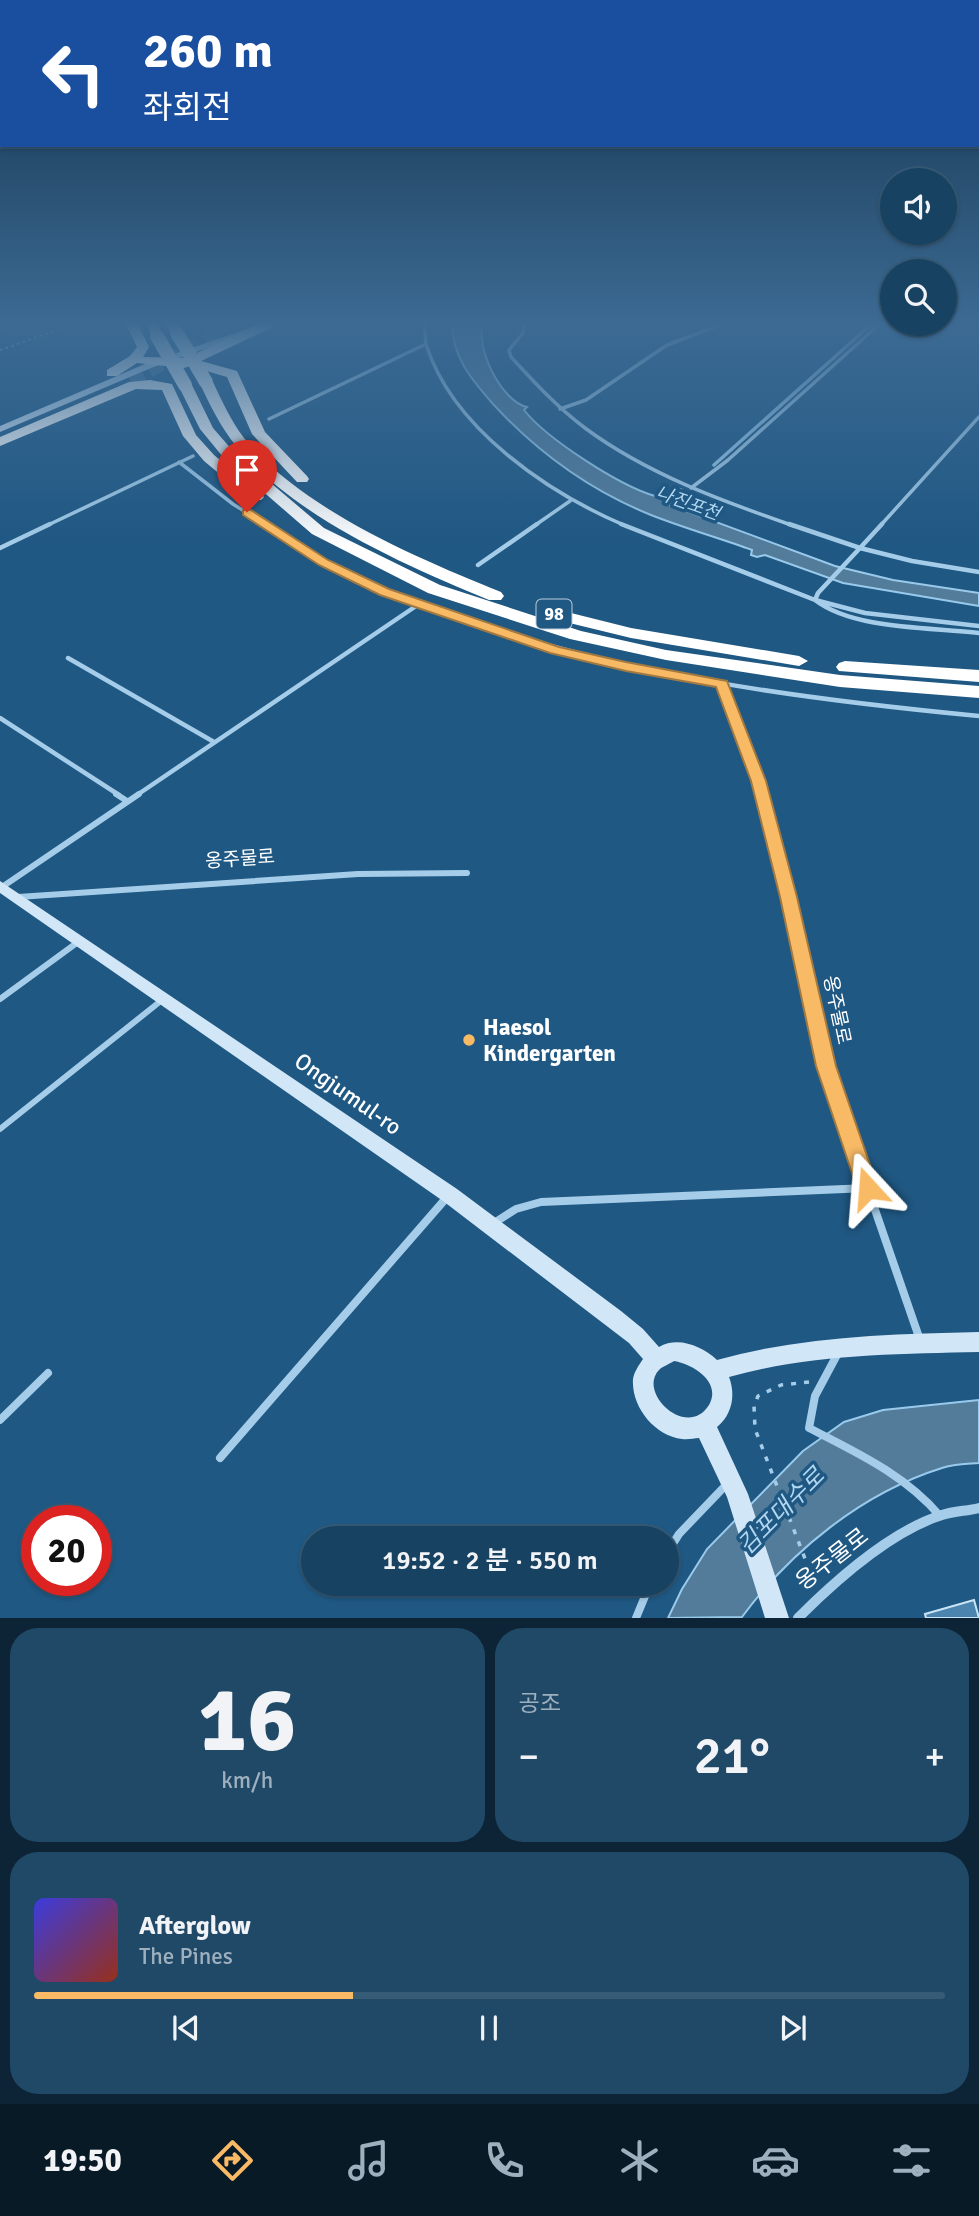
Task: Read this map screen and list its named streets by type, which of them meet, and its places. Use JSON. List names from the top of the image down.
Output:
{
  "streets": {
    "highway": ["98"],
    "street": ["옹주물로", "Ongjumul-ro"]
  },
  "crossings": [
    ["옹주물로", "Ongjumul-ro"]
  ],
  "water": ["나진포천", "김포대수로"],
  "places": ["Haesol Kindergarten"],
  "page": {
    "turn": ["260 m", "좌회전"],
    "limit": "20",
    "trip": "19:52 · 2 분 · 550 m",
    "tile": [
      ["16", "km/h"],
      "공조"
    ],
    "heat": ["−", "21°", "+"],
    "song": ["Afterglow", "The Pines"],
    "tabs": "19:50"
  }
}
